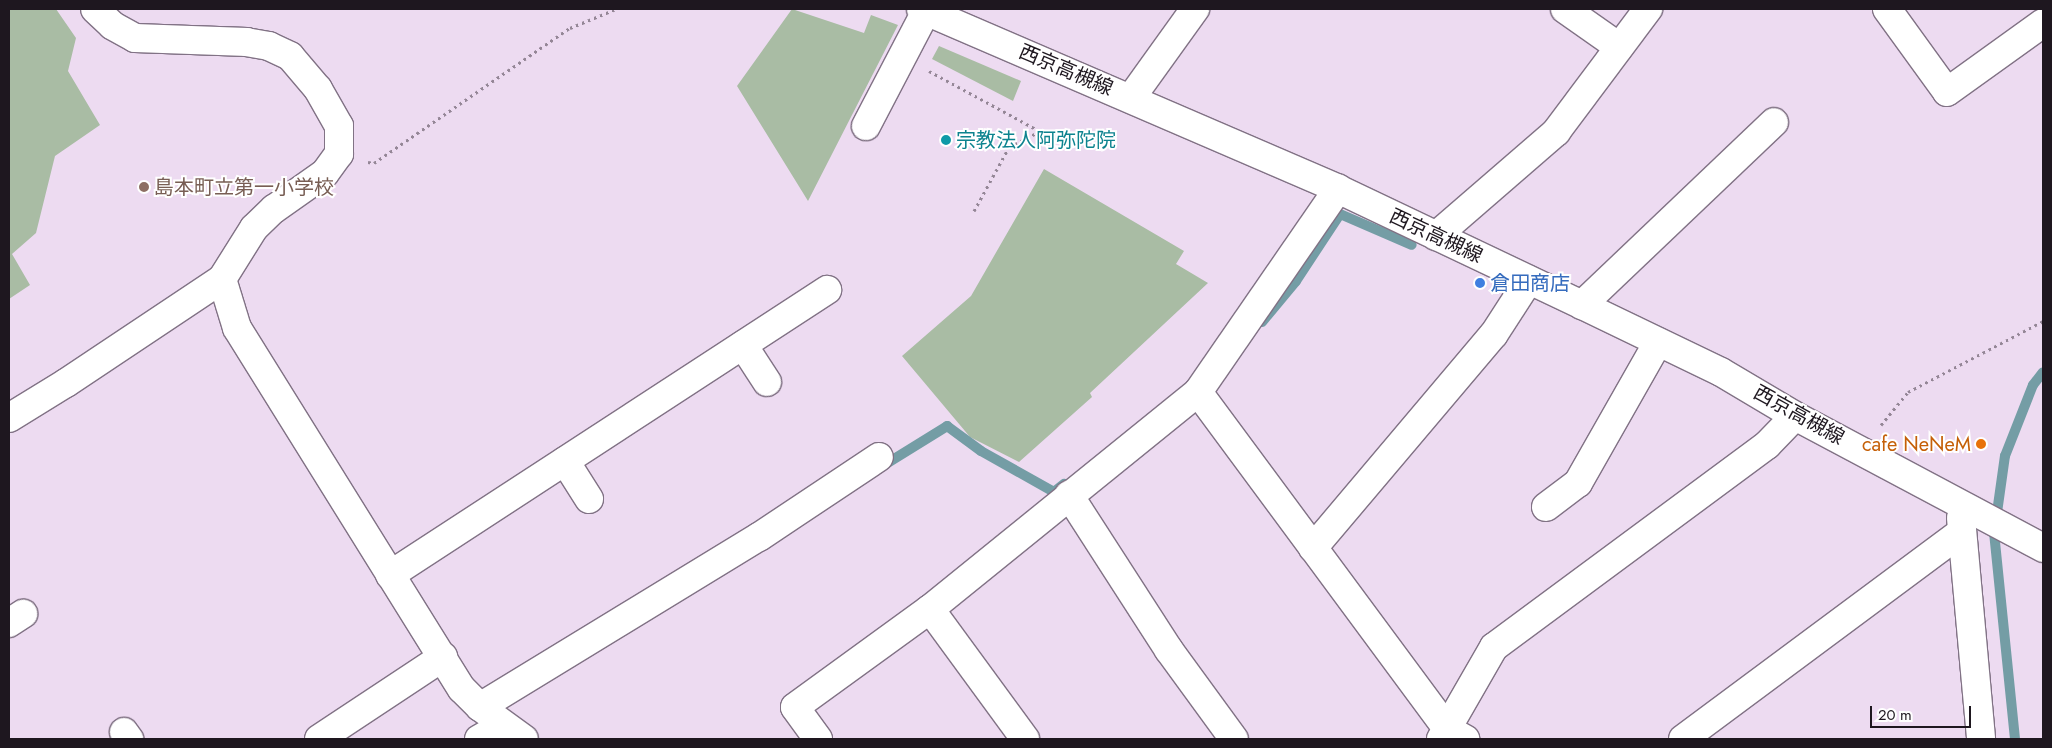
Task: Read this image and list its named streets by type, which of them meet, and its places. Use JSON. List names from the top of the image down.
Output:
{
  "streets": {
    "street": ["西京高槻線"]
  },
  "places": [
    "宗教法人阿弥陀院",
    "島本町立第一小学校",
    "倉田商店",
    "cafe NeNeM"
  ],
  "scale_bar": "20 m"
}
